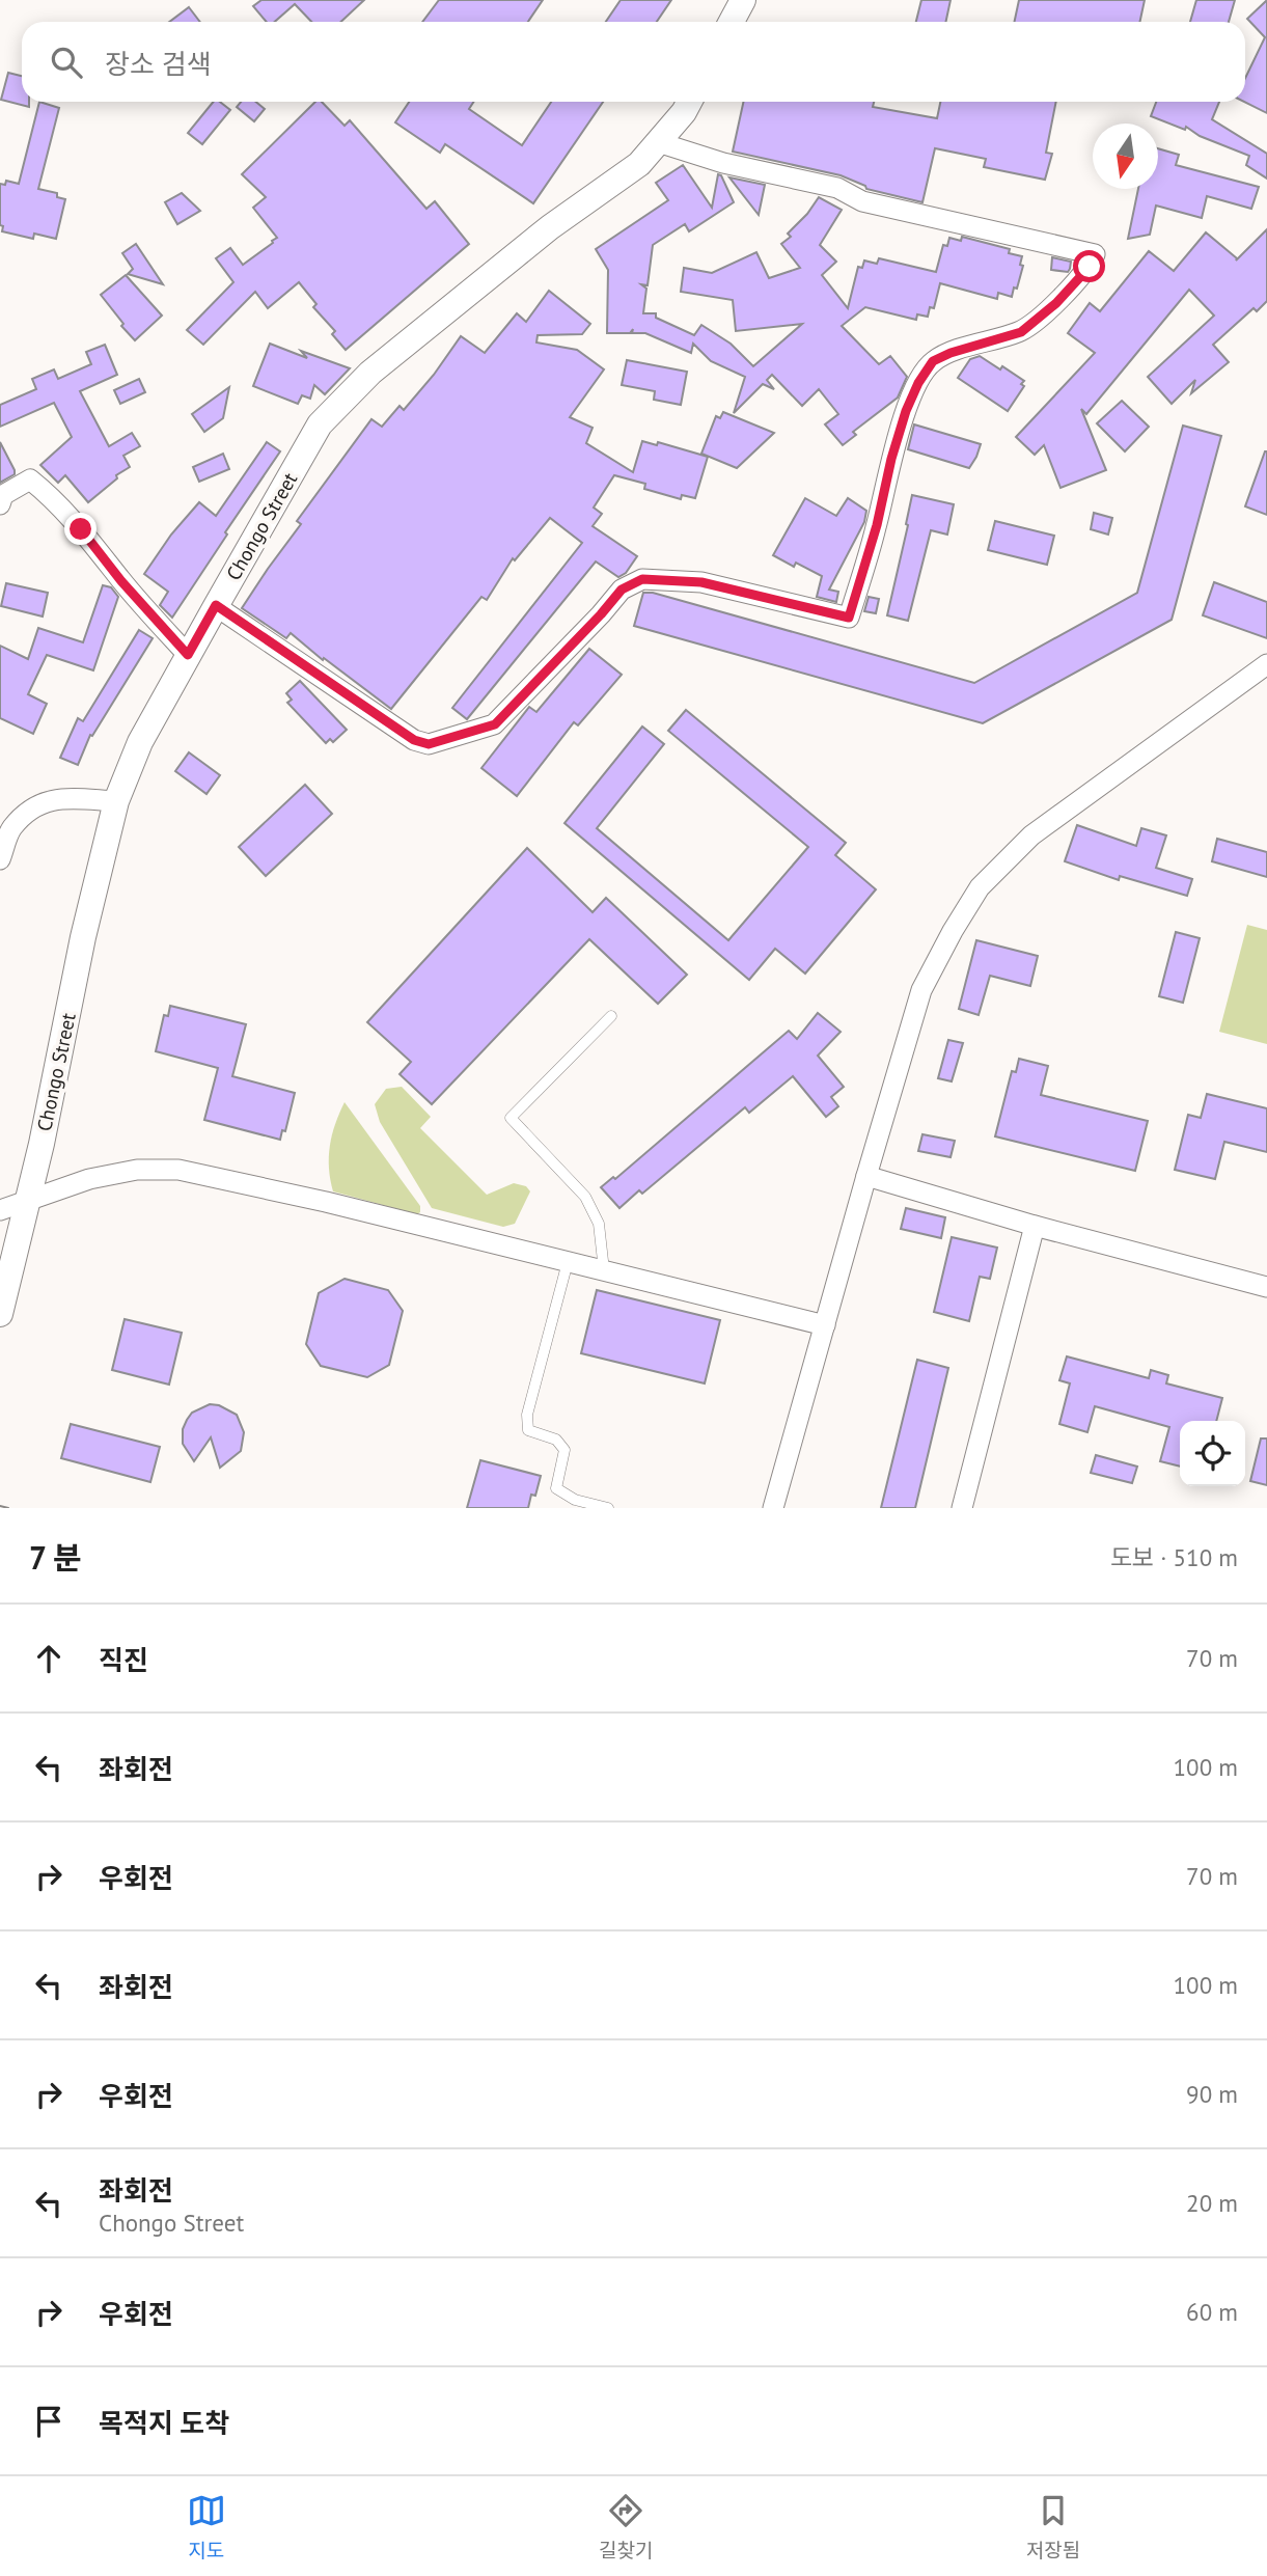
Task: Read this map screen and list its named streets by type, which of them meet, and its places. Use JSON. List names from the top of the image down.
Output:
{
  "streets": {
    "street": ["Chongo Street"]
  },
  "north": "bottom",
  "page": {
    "search": "장소 검색",
    "heading": ["7 분", "도보 · 510 m"],
    "list": [
      ["직진", "70 m"],
      ["좌회전", "100 m"],
      ["우회전", "70 m"],
      ["좌회전", "100 m"],
      ["우회전", "90 m"],
      ["좌회전", "Chongo Street", "20 m"],
      ["우회전", "60 m"],
      "목적지 도착"
    ],
    "nav": ["지도", "길찾기", "저장됨"]
  }
}
